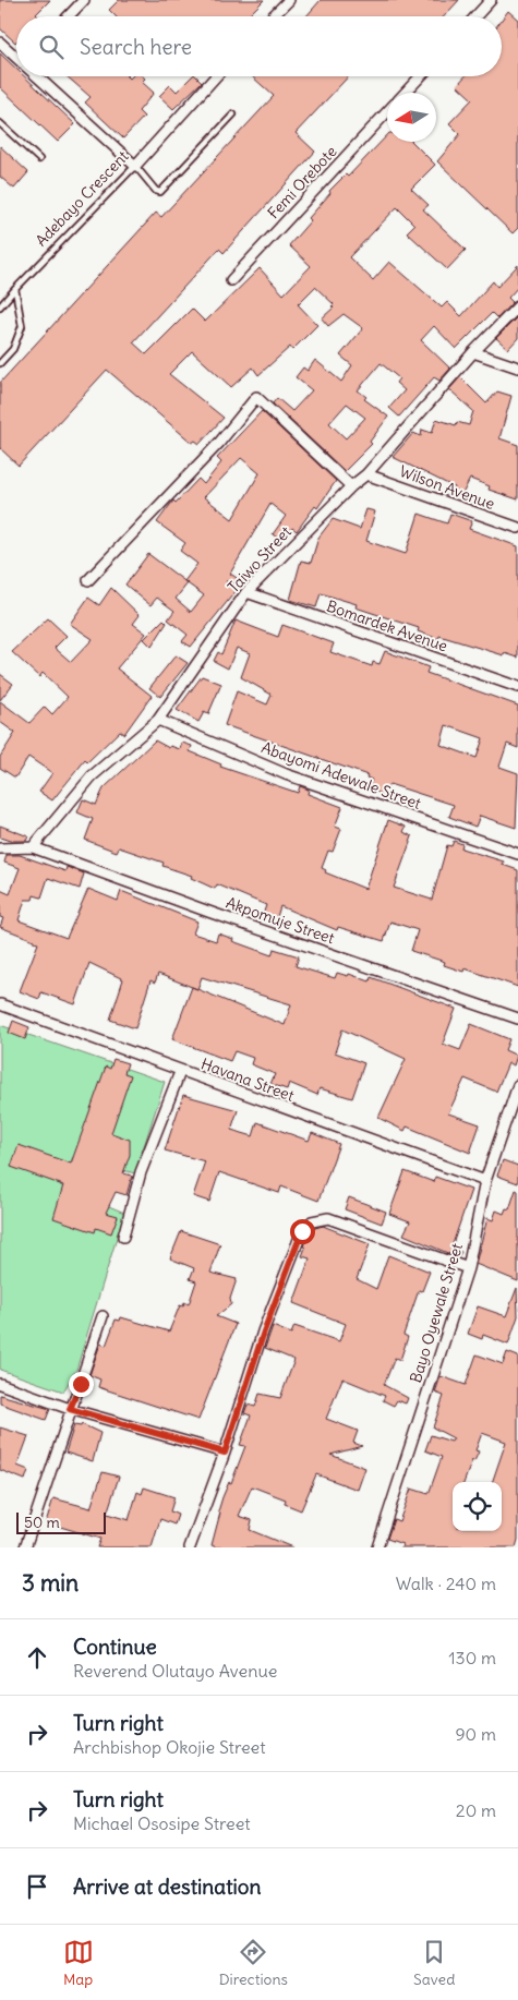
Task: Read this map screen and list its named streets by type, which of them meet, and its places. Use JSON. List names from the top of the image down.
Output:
{
  "streets": {
    "street": [
      "Femi Orebote",
      "Adebayo Crescent",
      "Wilson Avenue",
      "Taiwo Street",
      "Bomardek Avenue",
      "Abayomi Adewale Street",
      "Akpomuje Street",
      "Havana Street",
      "Bayo Oyewale Street"
    ]
  },
  "crossings": [
    ["Wilson Avenue", "Taiwo Street"],
    ["Taiwo Street", "Bomardek Avenue"],
    ["Taiwo Street", "Abayomi Adewale Street"],
    ["Taiwo Street", "Akpomuje Street"],
    ["Havana Street", "Bayo Oyewale Street"]
  ],
  "scale_bar": "50 m",
  "north": "left",
  "page": {
    "search": "Search here",
    "scale": "50 m",
    "heading": ["3 min", "Walk · 240 m"],
    "list": [
      ["Continue", "Reverend Olutayo Avenue", "130 m"],
      ["Turn right", "Archbishop Okojie Street", "90 m"],
      ["Turn right", "Michael Ososipe Street", "20 m"],
      "Arrive at destination"
    ],
    "nav": ["Map", "Directions", "Saved"]
  }
}
